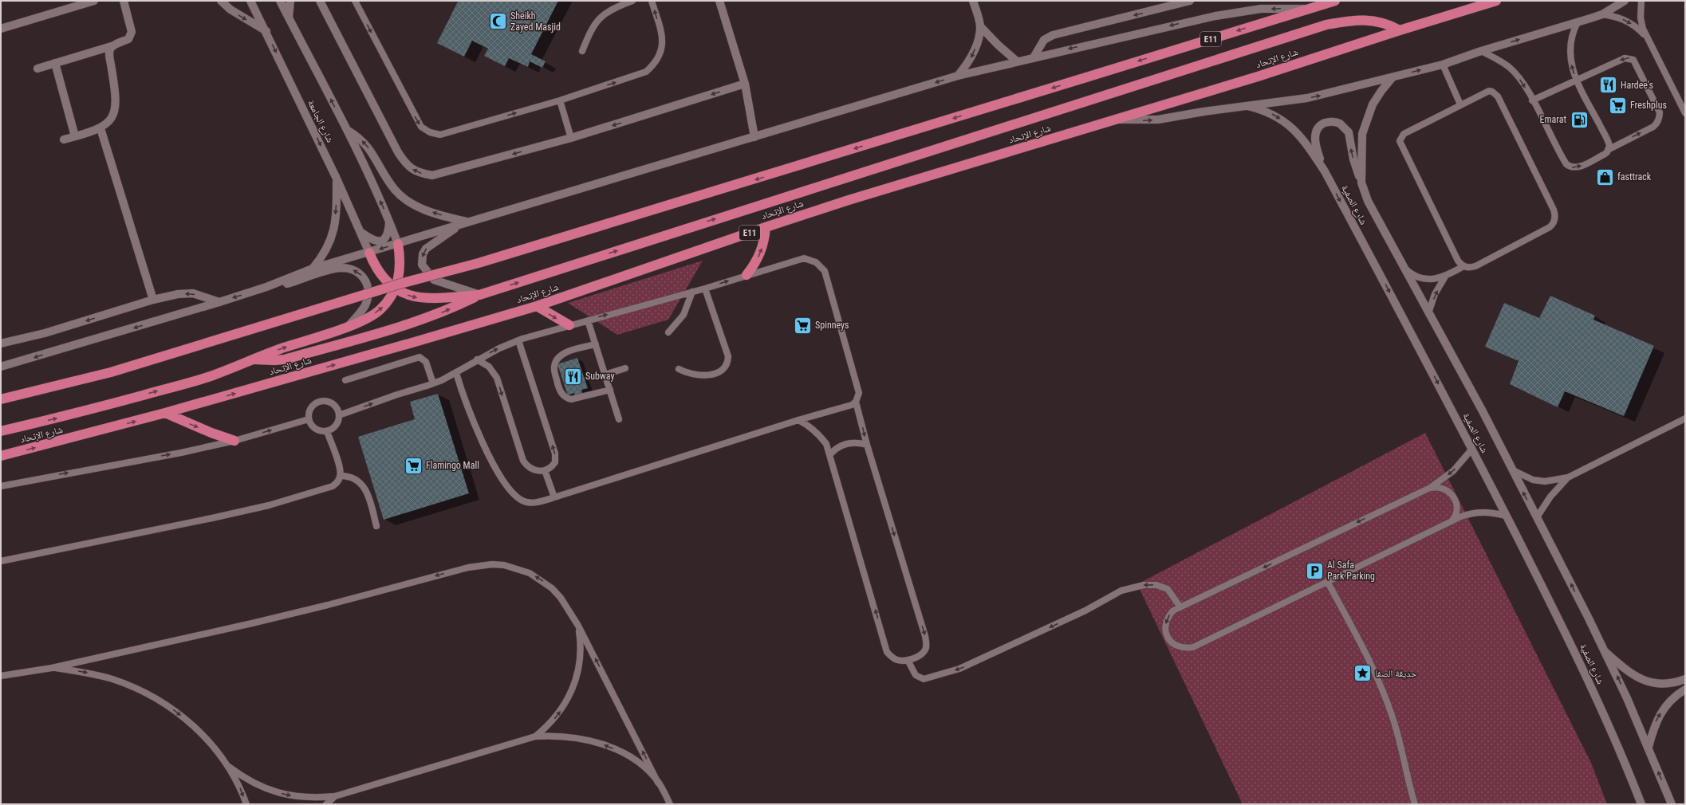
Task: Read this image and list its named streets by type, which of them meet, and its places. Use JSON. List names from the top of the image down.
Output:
{
  "streets": {
    "highway": ["E11", "شارع الإتحاد"],
    "main road": ["شارع الجامعة", "شارع الصفية"]
  },
  "places": {
    "mosque": ["Sheikh Zayed Masjid"],
    "restaurant": ["Hardee's", "Subway"],
    "supermarket": ["Freshplus", "Spinneys", "Flamingo Mall"],
    "fuel station": ["Emarat"],
    "shop": ["fasttrack"],
    "parking": ["Al Safa Park Parking"],
    "place": ["حديقة الصفا"]
  }
}
